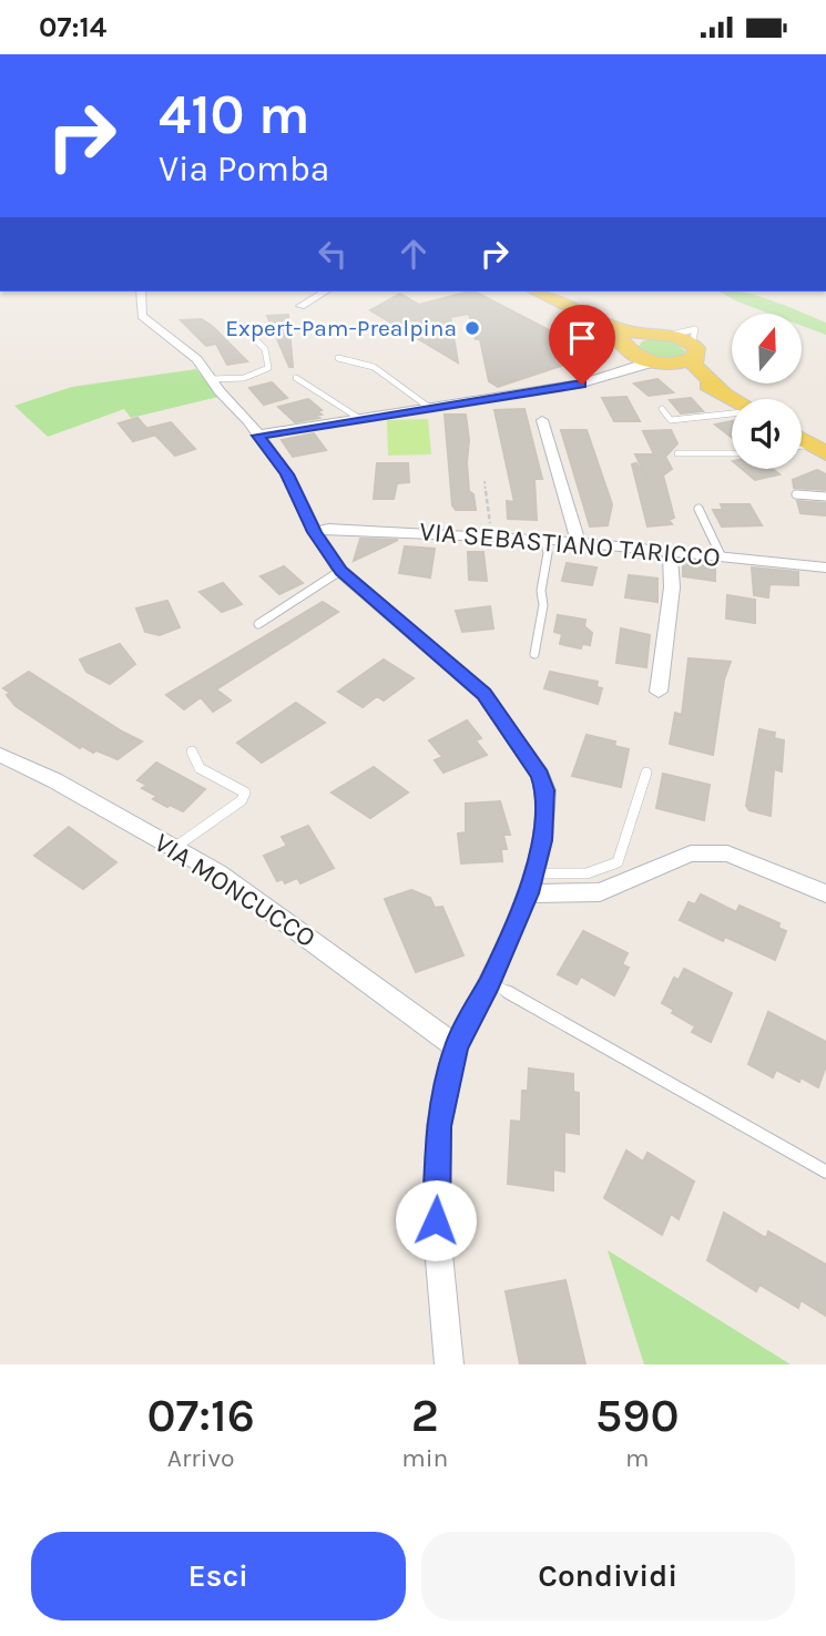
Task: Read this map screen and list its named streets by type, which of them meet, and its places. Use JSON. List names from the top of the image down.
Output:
{
  "streets": {
    "street": ["VIA SEBASTIANO TARICCO", "VIA MONCUCCO"]
  },
  "places": ["Expert-Pam-Prealpina"],
  "north": "top",
  "page": {
    "status": "07:14",
    "turn": ["410 m", "Via Pomba"],
    "eta": [
      "07:16",
      "Arrivo",
      "2",
      "min",
      "590",
      "m"
    ],
    "buttons": ["Esci", "Condividi"]
  }
}
